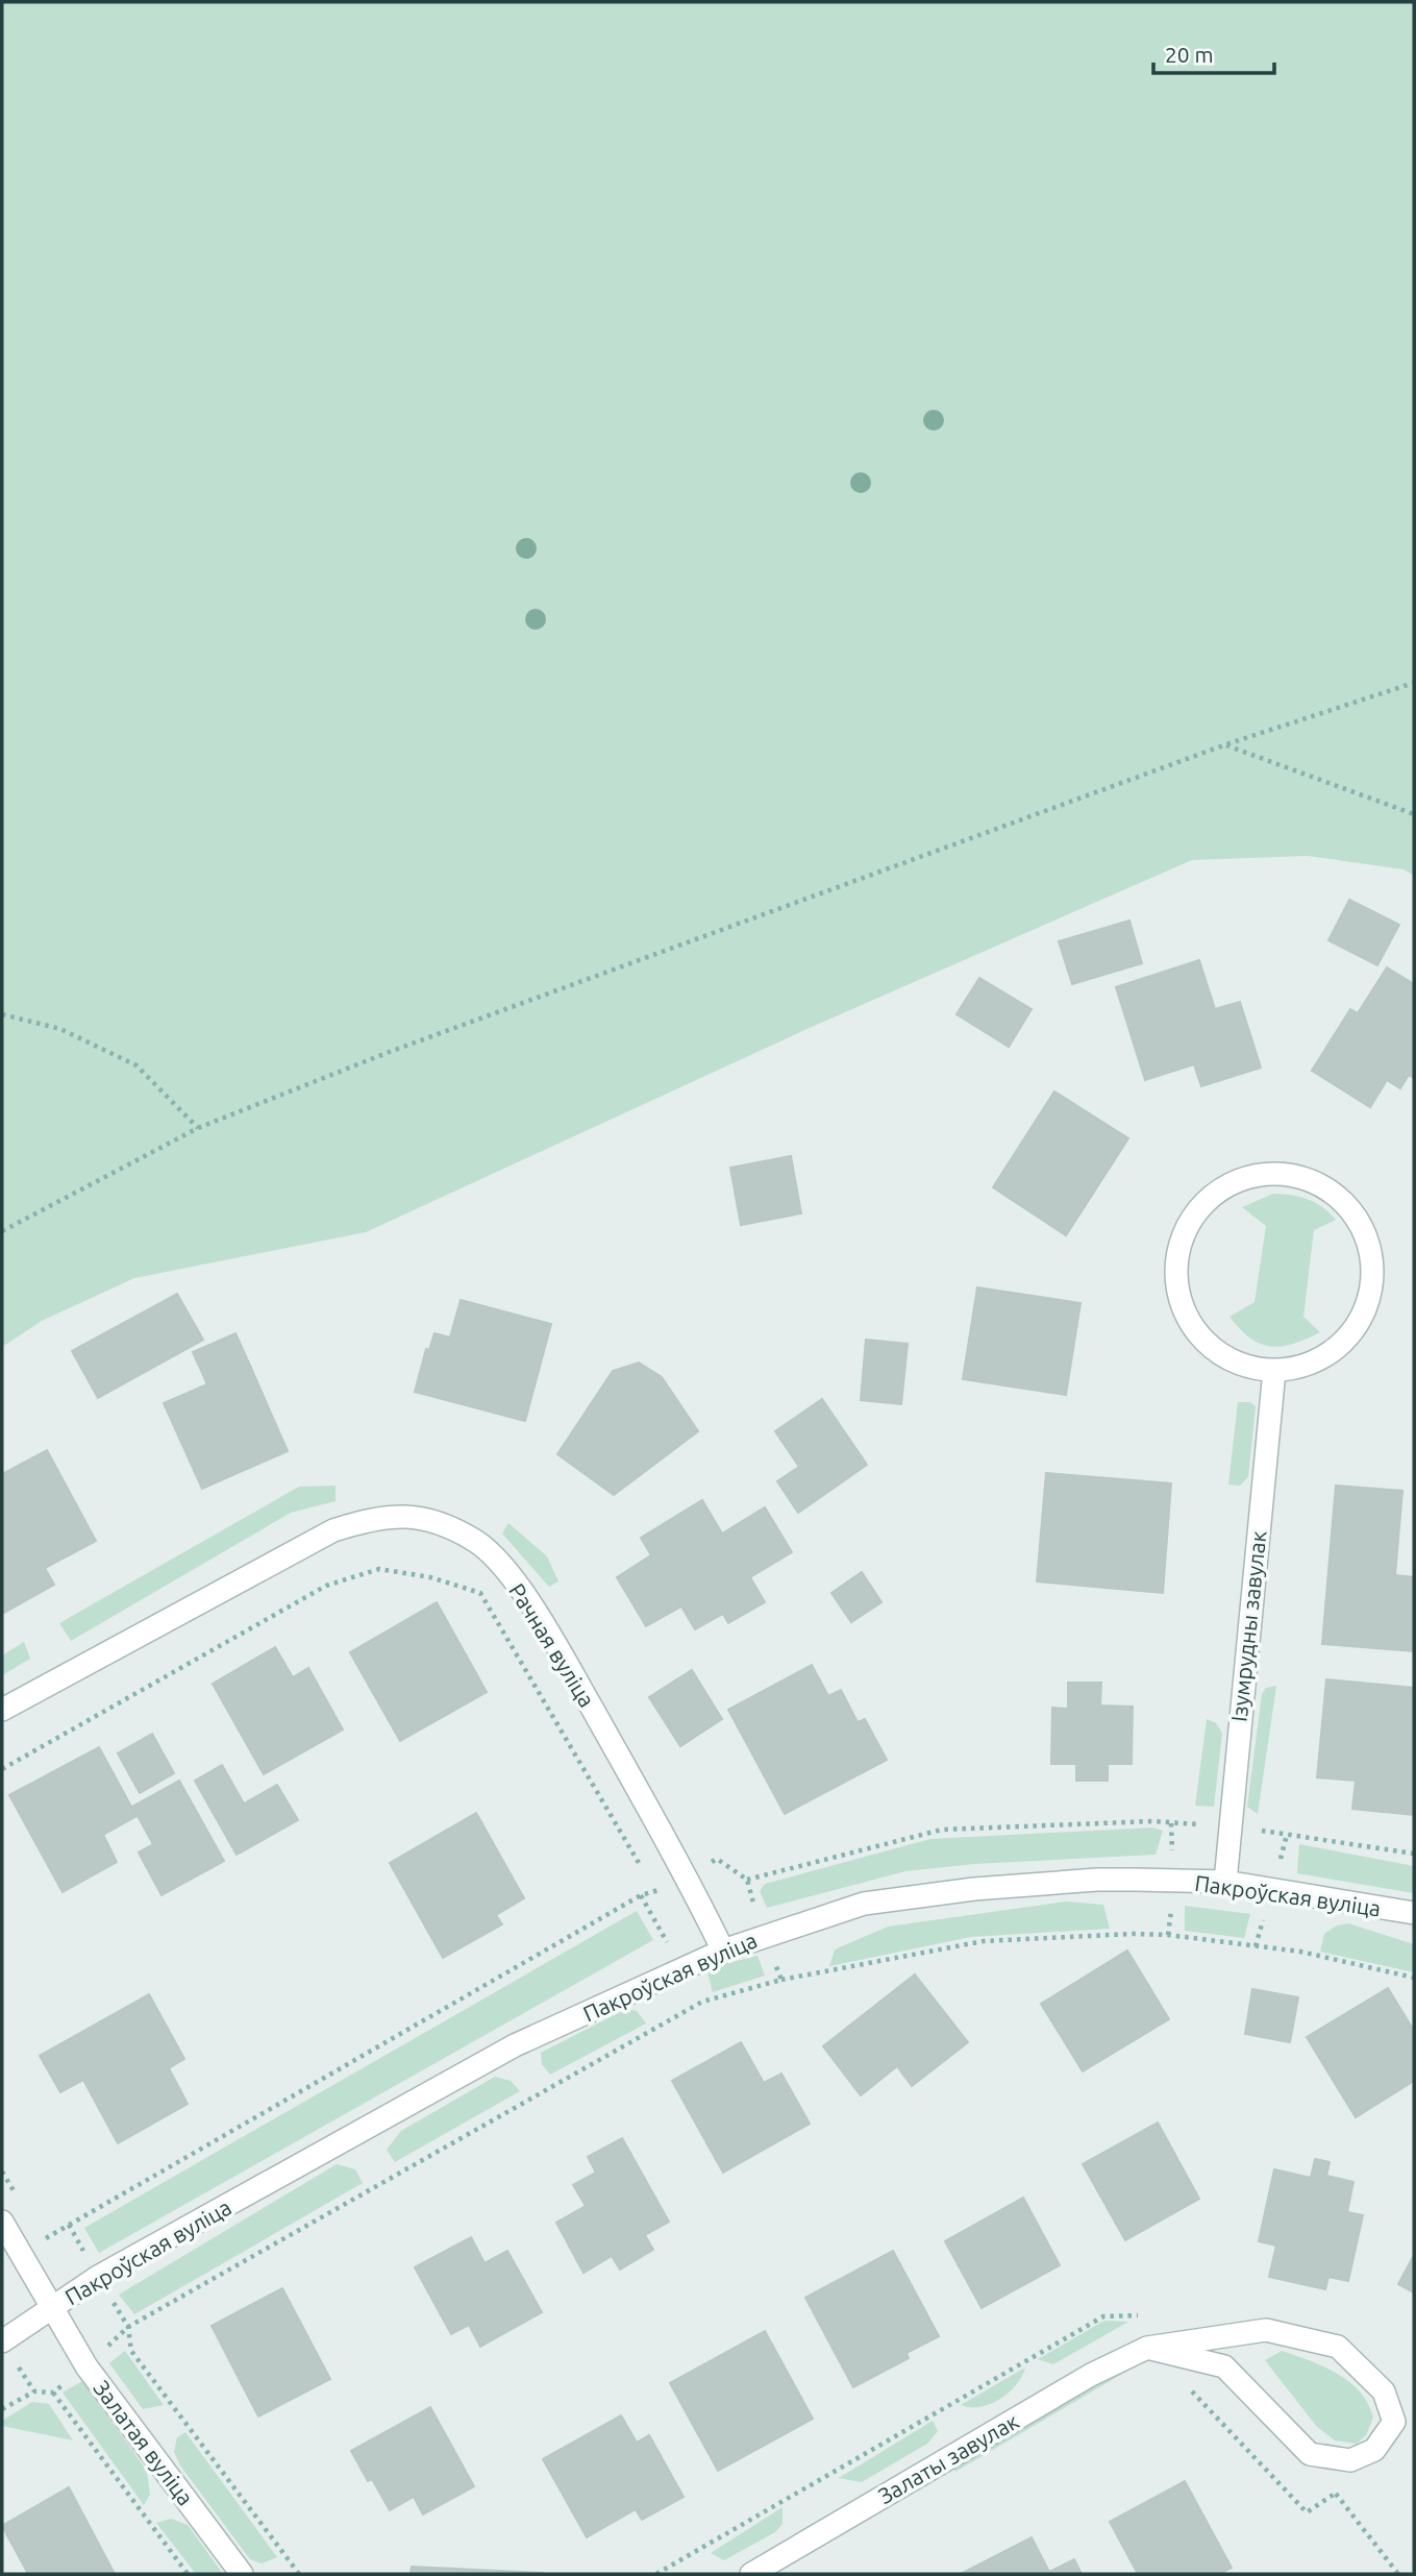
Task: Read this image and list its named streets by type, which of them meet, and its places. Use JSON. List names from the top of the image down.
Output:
{
  "streets": {
    "street": [
      "Ізумрудны завулак",
      "Рачная вуліца",
      "Пакроўская вуліца",
      "Залатая вуліца",
      "Залаты завулак"
    ]
  },
  "crossings": [
    ["Ізумрудны завулак", "Пакроўская вуліца"],
    ["Рачная вуліца", "Пакроўская вуліца"],
    ["Пакроўская вуліца", "Залатая вуліца"]
  ],
  "scale_bar": "20 m"
}
